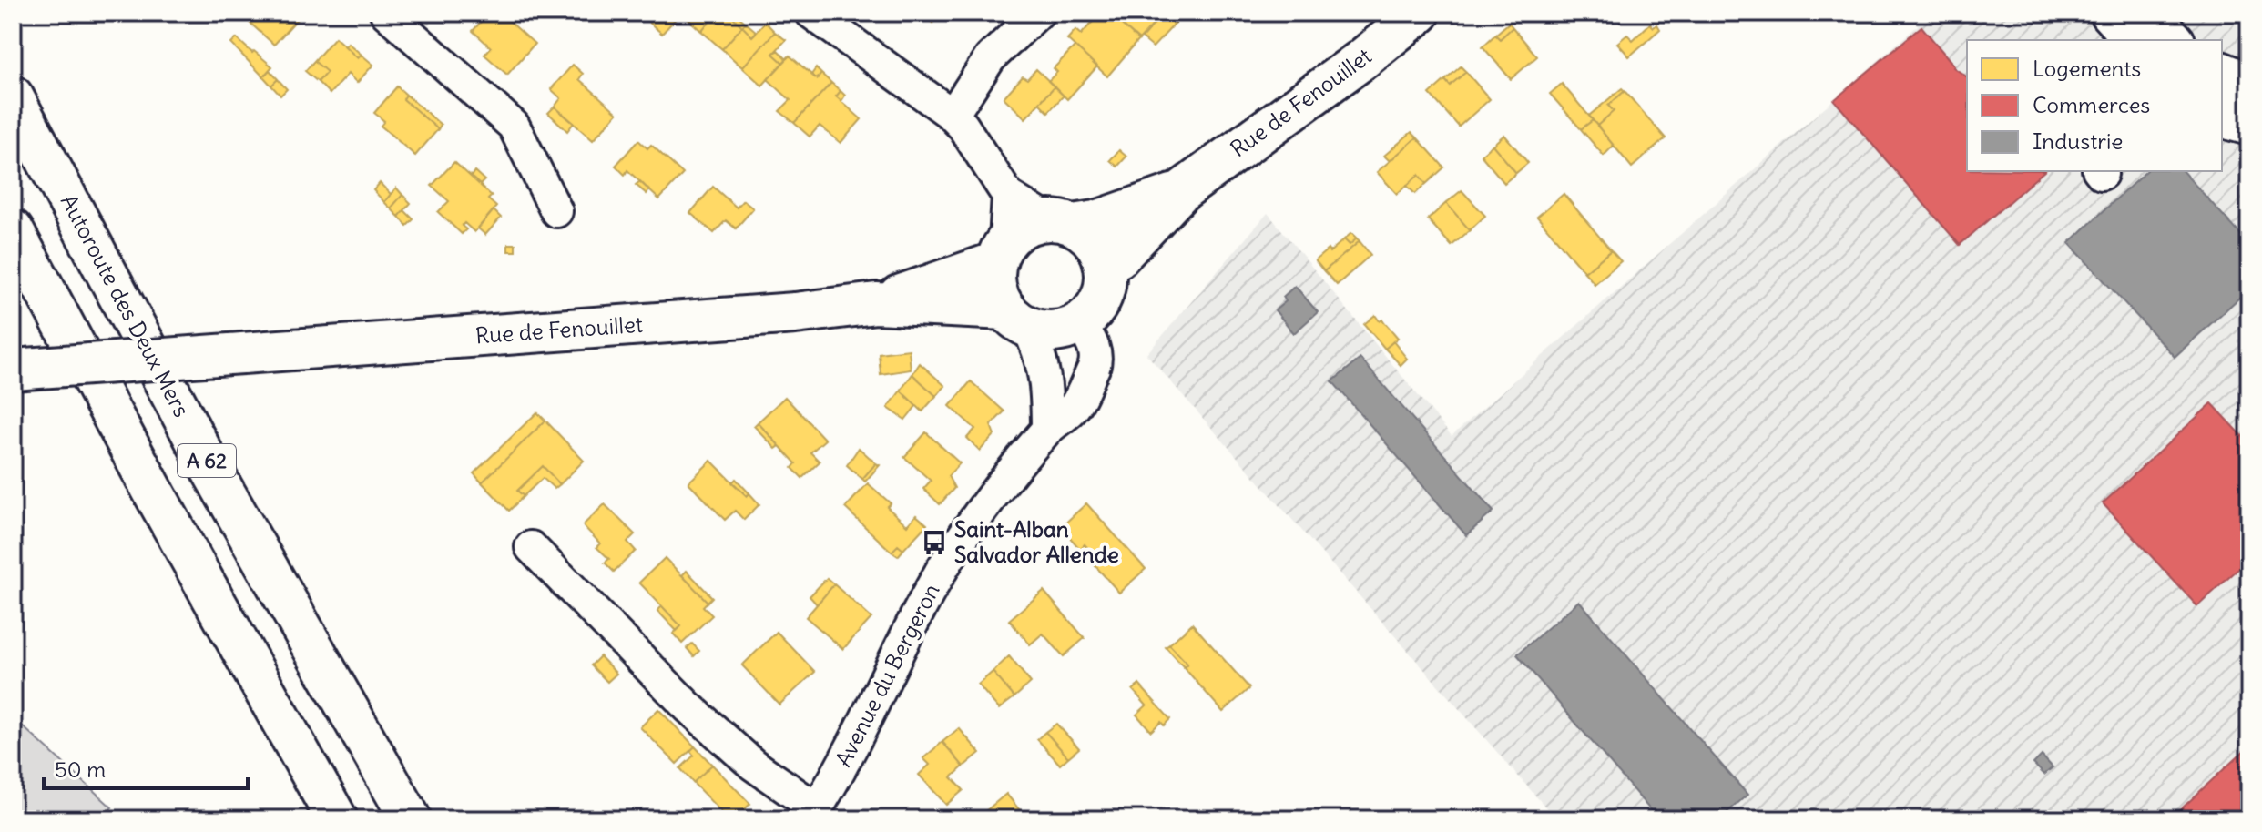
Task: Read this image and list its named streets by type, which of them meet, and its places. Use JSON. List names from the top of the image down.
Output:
{
  "streets": {
    "main road": ["Rue de Fenouillet", "Autoroute des Deux Mers", "A 62"],
    "street": ["Avenue du Bergeron"]
  },
  "crossings": [
    ["Rue de Fenouillet", "Avenue du Bergeron"]
  ],
  "places": {
    "bus stop": ["Saint-Alban Salvador Allende"]
  },
  "legend": ["Logements", "Commerces", "Industrie"],
  "scale_bar": "50 m"
}
